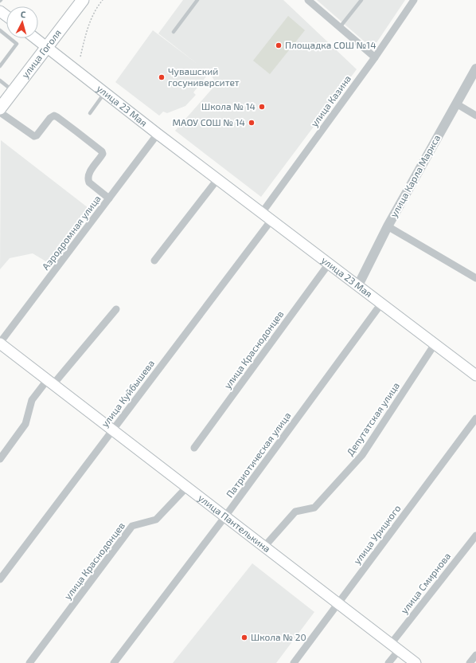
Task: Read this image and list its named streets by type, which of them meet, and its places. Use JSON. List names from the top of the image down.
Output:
{
  "streets": {
    "main road": ["улица Гоголя", "улица 23 Мая", "улица Пантелькина"],
    "street": [
      "улица Казина",
      "улица Карла Маркса",
      "Аэродромная улица",
      "улица Краснодонцев",
      "улица Куйбышева",
      "Депутатская улица",
      "Патриотическая улица",
      "улица Урицкого",
      "улица Смирнова"
    ]
  },
  "crossings": [
    ["улица Гоголя", "улица 23 Мая"],
    ["улица Казина", "улица 23 Мая"],
    ["улица 23 Мая", "улица Карла Маркса"],
    ["улица 23 Мая", "Аэродромная улица"],
    ["улица 23 Мая", "улица Краснодонцев"],
    ["улица 23 Мая", "улица Куйбышева"],
    ["улица 23 Мая", "Депутатская улица"],
    ["улица 23 Мая", "Патриотическая улица"],
    ["Аэродромная улица", "улица Пантелькина"],
    ["улица Краснодонцев", "улица Пантелькина"],
    ["улица Куйбышева", "улица Пантелькина"],
    ["Депутатская улица", "улица Пантелькина"],
    ["Патриотическая улица", "улица Пантелькина"],
    ["улица Пантелькина", "улица Урицкого"],
    ["улица Пантелькина", "улица Смирнова"]
  ],
  "places": [
    "Площадка СОШ №14",
    "Чувашский госуниверситет",
    "Школа № 14",
    "МАОУ СОШ № 14",
    "Школа № 20"
  ],
  "north": "top"
}
